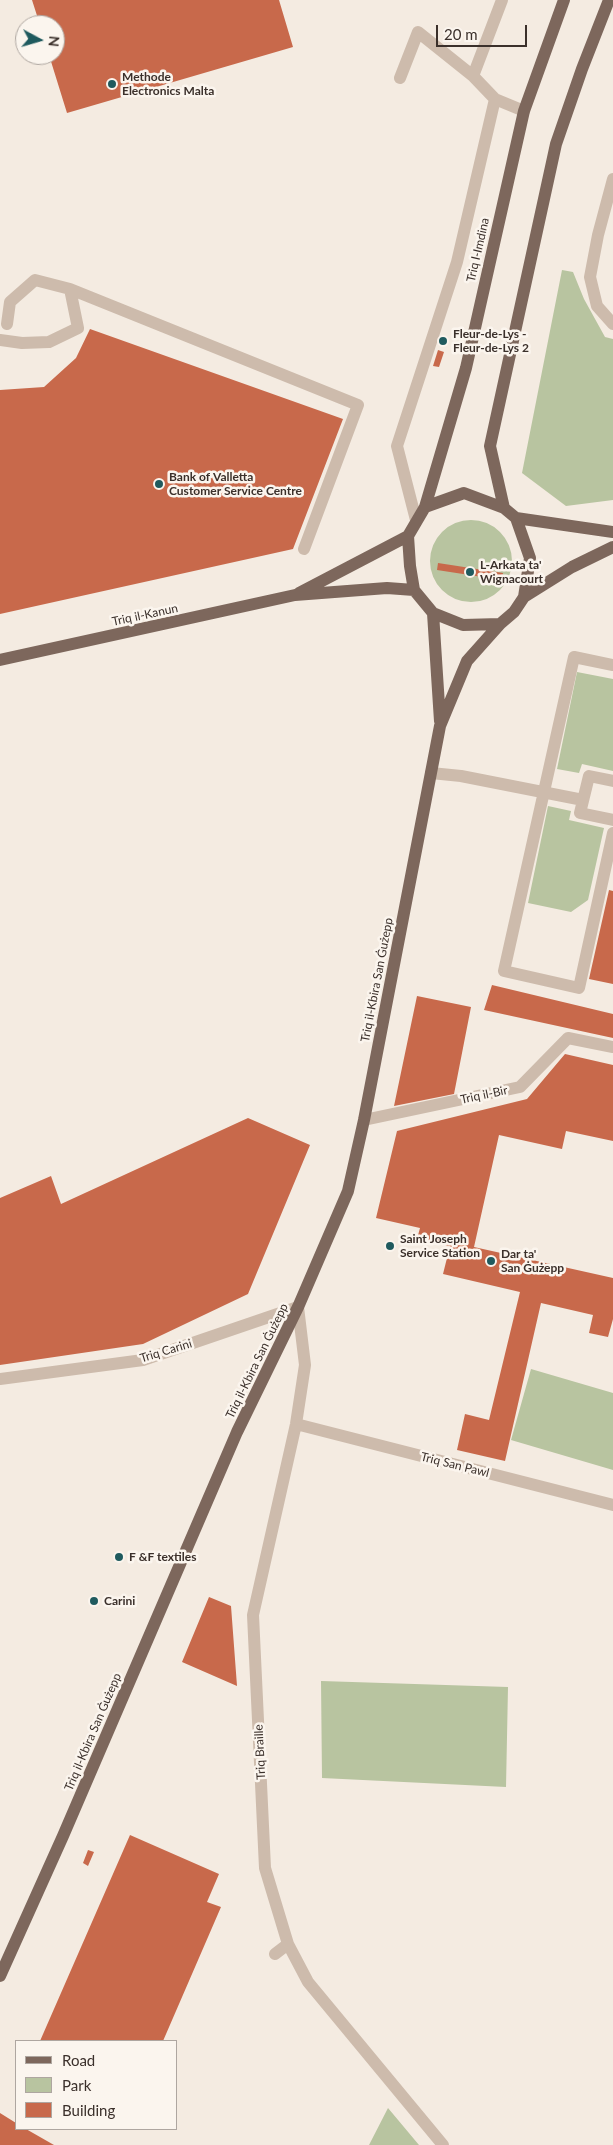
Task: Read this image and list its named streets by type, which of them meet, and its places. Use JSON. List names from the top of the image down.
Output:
{
  "streets": {
    "main road": ["Triq l-Imdina", "Triq il-Kanun", "Triq il-Kbira San Ġużepp"],
    "street": [
      "Triq il-Bir",
      "Triq Carini",
      "Triq San Pawl",
      "Triq Braille"
    ]
  },
  "crossings": [
    ["Triq l-Imdina", "Triq il-Kanun"],
    ["Triq l-Imdina", "Triq il-Kbira San Ġużepp"],
    ["Triq il-Kanun", "Triq il-Kbira San Ġużepp"],
    ["Triq il-Kbira San Ġużepp", "Triq il-Bir"],
    ["Triq il-Kbira San Ġużepp", "Triq Carini"],
    ["Triq il-Kbira San Ġużepp", "Triq Braille"],
    ["Triq Carini", "Triq Braille"],
    ["Triq San Pawl", "Triq Braille"]
  ],
  "places": [
    "Methode Electronics Malta",
    "Fleur-de-Lys - Fleur-de-Lys 2",
    "Bank of Valletta Customer Service Centre",
    "L-Arkata ta' Wignacourt",
    "Saint Joseph Service Station",
    "Dar ta' San Ġużepp",
    "F &F textiles",
    "Carini"
  ],
  "legend": ["Road", "Park", "Building"],
  "scale_bar": "20 m",
  "north": "right"
}
